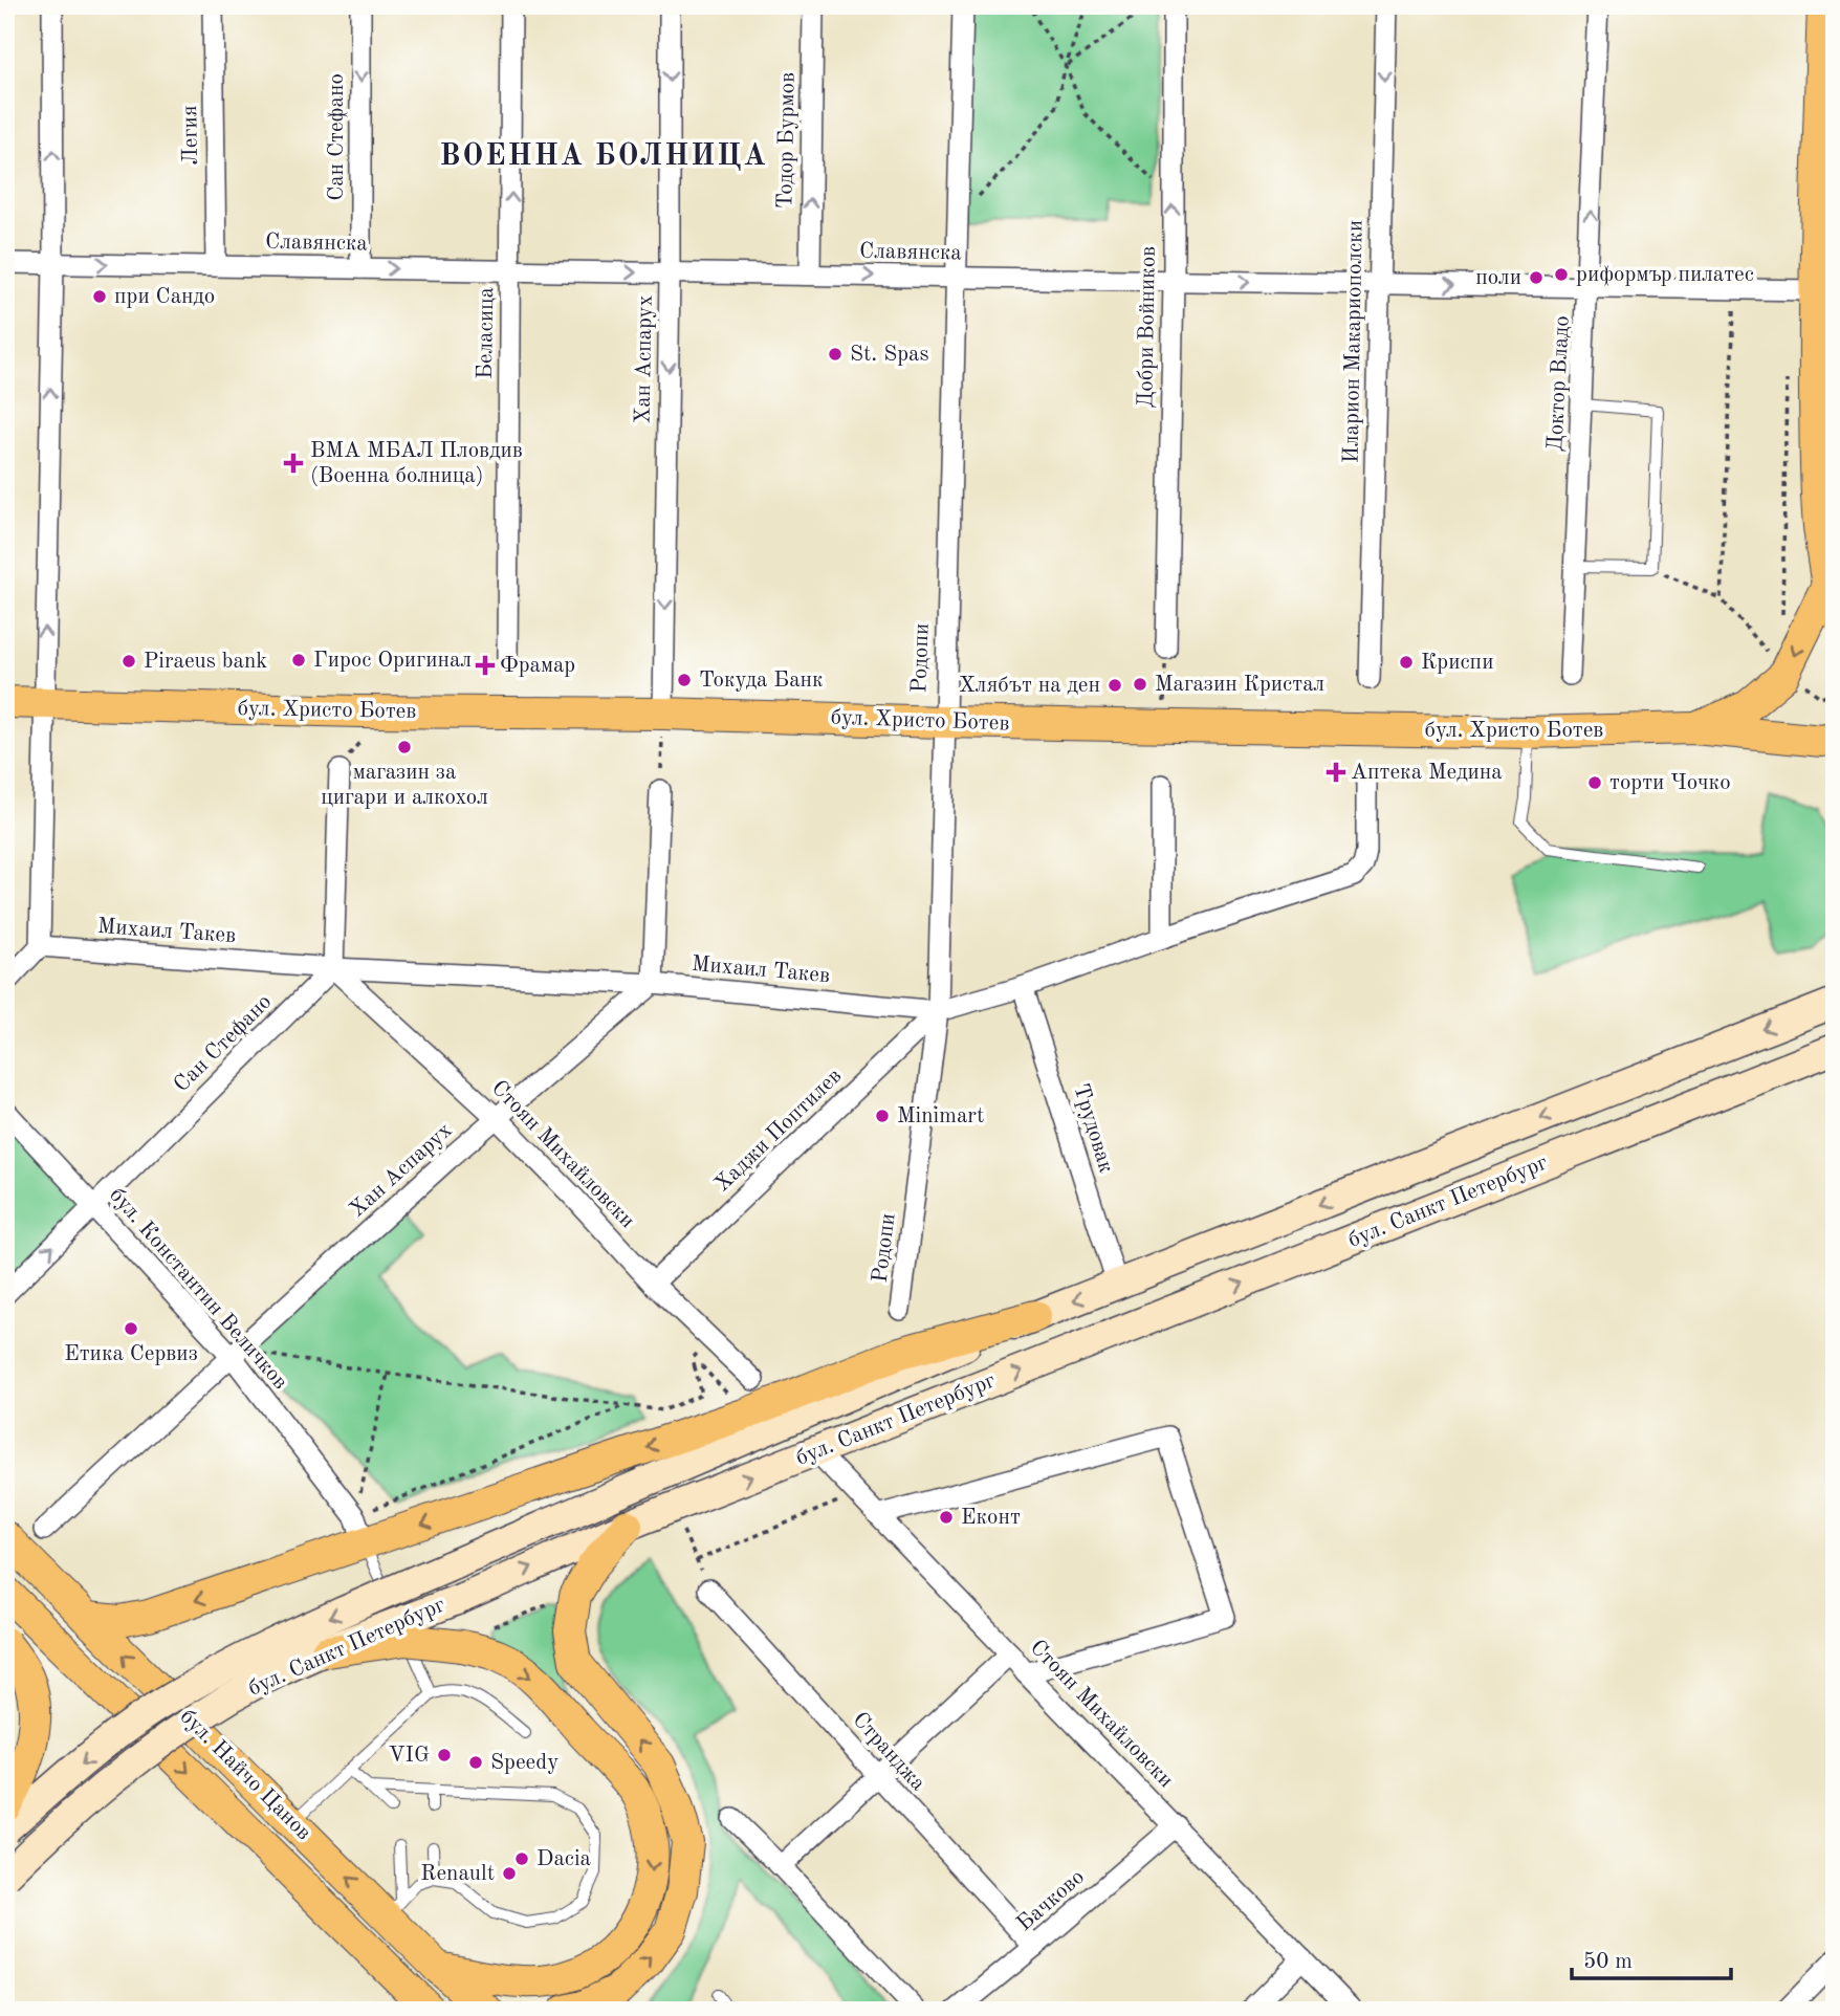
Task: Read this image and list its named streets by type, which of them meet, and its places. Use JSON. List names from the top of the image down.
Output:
{
  "streets": {
    "main road": ["бул. Христо Ботев", "бул. Санкт Петербург", "бул. Найчо Цанов"],
    "street": [
      "Легия",
      "Сан Стефано",
      "Тодор Бурмов",
      "Славянска",
      "Добри Войников",
      "Беласица",
      "Иларион Макариополски",
      "Хан Аспарух",
      "Доктор Владо",
      "Родопи",
      "Михаил Такев",
      "Трудовак",
      "Хаджи Поптилев",
      "Стоян Михайловски",
      "бул. Константин Величков",
      "Странджа",
      "Бачково"
    ]
  },
  "crossings": [
    ["Легия", "Славянска"],
    ["Сан Стефано", "Славянска"],
    ["Сан Стефано", "Михаил Такев"],
    ["Сан Стефано", "Стоян Михайловски"],
    ["Сан Стефано", "бул. Константин Величков"],
    ["Тодор Бурмов", "Славянска"],
    ["Славянска", "Добри Войников"],
    ["Славянска", "Беласица"],
    ["Славянска", "Иларион Макариополски"],
    ["Славянска", "Хан Аспарух"],
    ["Славянска", "Доктор Владо"],
    ["Славянска", "Родопи"],
    ["Хан Аспарух", "бул. Христо Ботев"],
    ["Хан Аспарух", "Михаил Такев"],
    ["Хан Аспарух", "Стоян Михайловски"],
    ["Хан Аспарух", "бул. Константин Величков"],
    ["Родопи", "бул. Христо Ботев"],
    ["Родопи", "Михаил Такев"],
    ["Родопи", "Хаджи Поптилев"],
    ["Михаил Такев", "Трудовак"],
    ["Михаил Такев", "Хаджи Поптилев"],
    ["Михаил Такев", "Стоян Михайловски"],
    ["Трудовак", "бул. Санкт Петербург"],
    ["Хаджи Поптилев", "Стоян Михайловски"],
    ["Стоян Михайловски", "бул. Санкт Петербург"],
    ["Стоян Михайловски", "Бачково"],
    ["Странджа", "Бачково"]
  ],
  "one_way": [
    "Тодор Бурмов",
    "Славянска",
    "Беласица",
    "Иларион Макариополски",
    "Хан Аспарух",
    "Доктор Владо"
  ],
  "districts": ["ВОЕННА БОЛНИЦА"],
  "places": {
    "other": [
      "риформър пилатес",
      "поли",
      "при Сандо",
      "St. Spas",
      "Гирос Оригинал",
      "Piraeus bank",
      "Криспи",
      "Токуда Банк",
      "Магазин Кристал",
      "Хлябът на ден",
      "магазин за цигари и алкохол",
      "торти Чочко",
      "Minimart",
      "Етика Сервиз",
      "Еконт",
      "VIG",
      "Speedy",
      "Dacia",
      "Renault"
    ],
    "health": ["ВМА МБАЛ Пловдив (Военна болница)", "Фрамар", "Аптека Медина"]
  },
  "scale_bar": "50 m"
}
